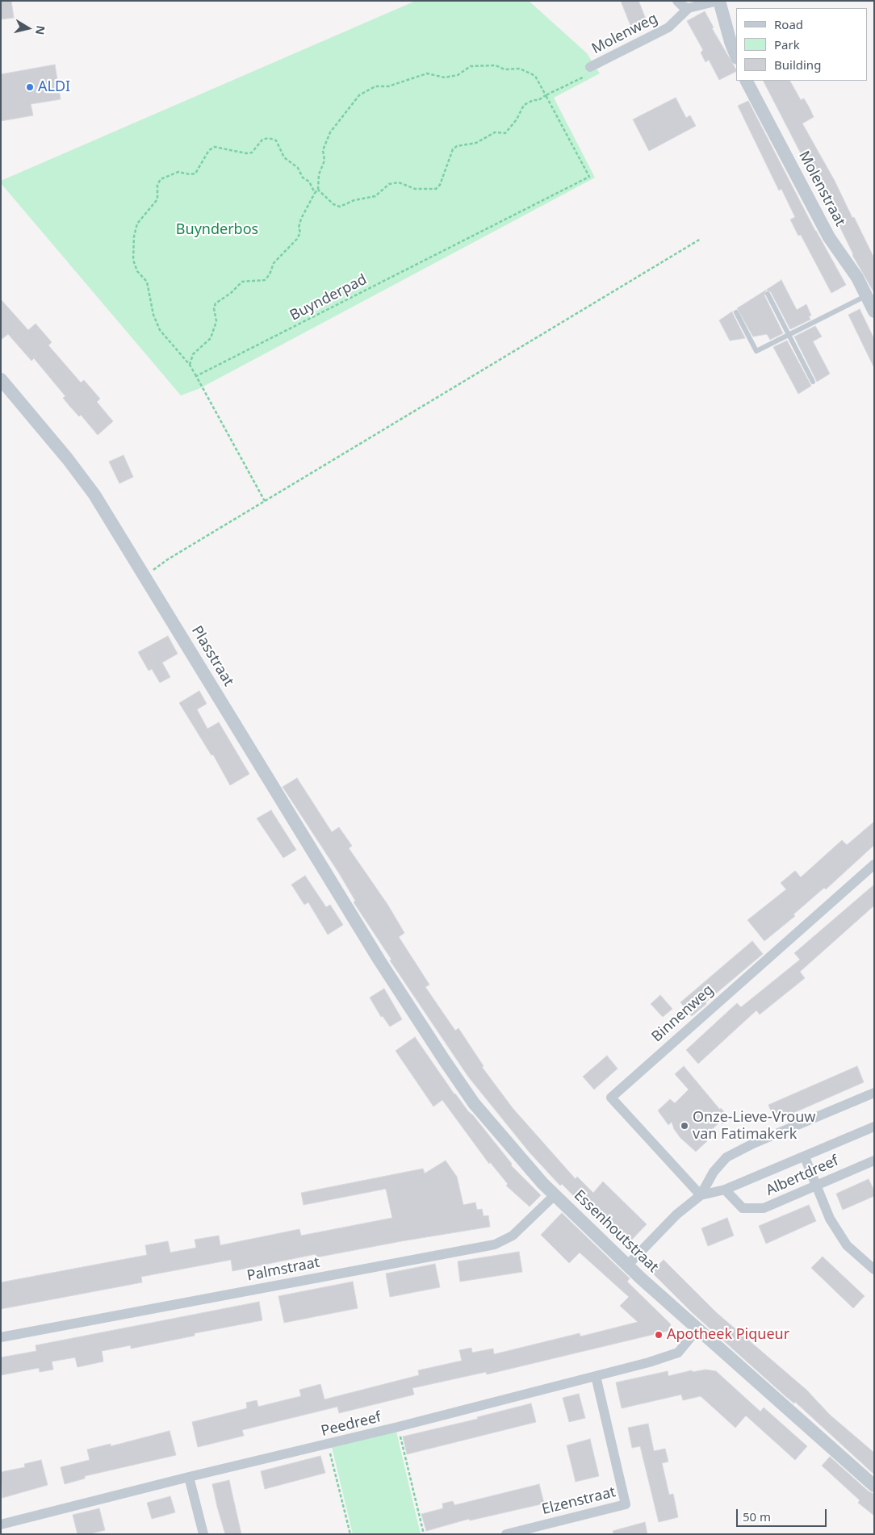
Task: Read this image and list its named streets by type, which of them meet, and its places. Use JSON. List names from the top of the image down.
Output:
{
  "streets": {
    "street": [
      "Molenweg",
      "Molenstraat",
      "Plasstraat",
      "Binnenweg",
      "Albertdreef",
      "Essenhoutstraat",
      "Palmstraat",
      "Peedreef",
      "Elzenstraat"
    ],
    "path": ["Buynderpad"]
  },
  "crossings": [
    ["Plasstraat", "Essenhoutstraat"],
    ["Binnenweg", "Albertdreef"],
    ["Albertdreef", "Essenhoutstraat"],
    ["Essenhoutstraat", "Palmstraat"],
    ["Essenhoutstraat", "Peedreef"],
    ["Peedreef", "Elzenstraat"]
  ],
  "parks": ["Buynderbos"],
  "places": ["ALDI", "Onze-Lieve-Vrouw van Fatimakerk", "Apotheek Piqueur"],
  "legend": ["Road", "Park", "Building"],
  "scale_bar": "50 m",
  "north": "right"
}
